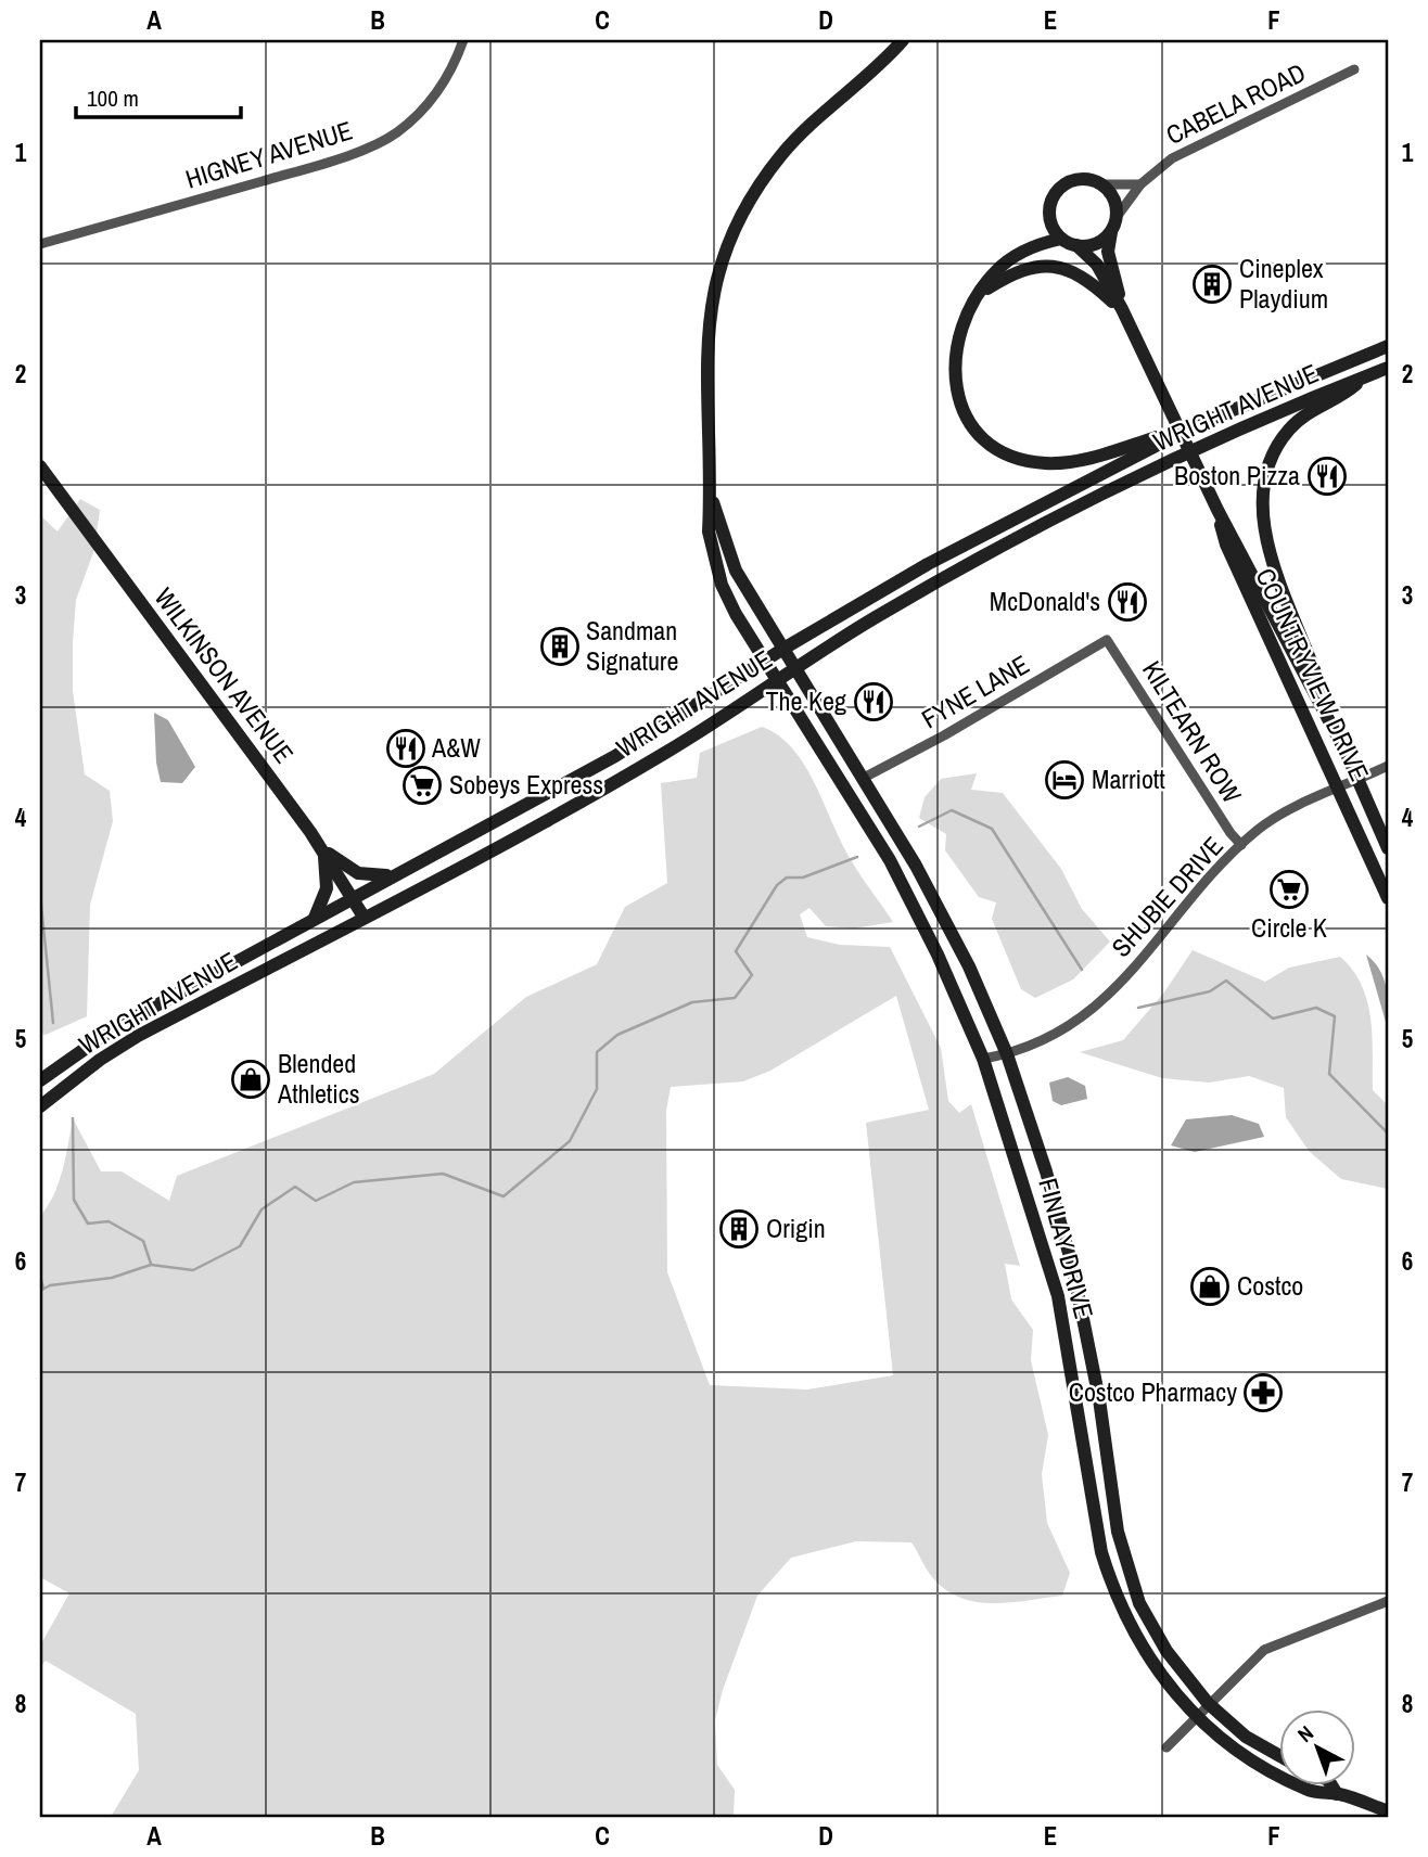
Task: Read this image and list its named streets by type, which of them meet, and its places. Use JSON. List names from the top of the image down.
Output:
{
  "streets": {
    "street": [
      "CABELA ROAD",
      "HIGNEY AVENUE",
      "WRIGHT AVENUE",
      "COUNTRYVIEW DRIVE",
      "WILKINSON AVENUE",
      "FYNE LANE",
      "KILTEARN ROW",
      "SHUBIE DRIVE",
      "FINLAY DRIVE"
    ]
  },
  "crossings": [
    ["CABELA ROAD", "COUNTRYVIEW DRIVE"],
    ["WRIGHT AVENUE", "WILKINSON AVENUE"],
    ["WRIGHT AVENUE", "FINLAY DRIVE"],
    ["COUNTRYVIEW DRIVE", "SHUBIE DRIVE"],
    ["FYNE LANE", "KILTEARN ROW"],
    ["FYNE LANE", "FINLAY DRIVE"],
    ["KILTEARN ROW", "SHUBIE DRIVE"],
    ["SHUBIE DRIVE", "FINLAY DRIVE"]
  ],
  "places": {
    "building": ["Cineplex Playdium", "Sandman Signature", "Origin"],
    "restaurant": [
      "Boston Pizza",
      "McDonald's",
      "The Keg",
      "A&W"
    ],
    "hotel": ["Marriott"],
    "supermarket": ["Sobeys Express", "Circle K"],
    "shop": ["Blended Athletics", "Costco"],
    "pharmacy": ["Costco Pharmacy"]
  },
  "scale_bar": "100 m",
  "north": "top left",
  "grid": {
    "columns": [
      "A",
      "B",
      "C",
      "D",
      "E",
      "F"
    ],
    "rows": [
      "1",
      "2",
      "3",
      "4",
      "5",
      "6",
      "7",
      "8"
    ]
  }
}
